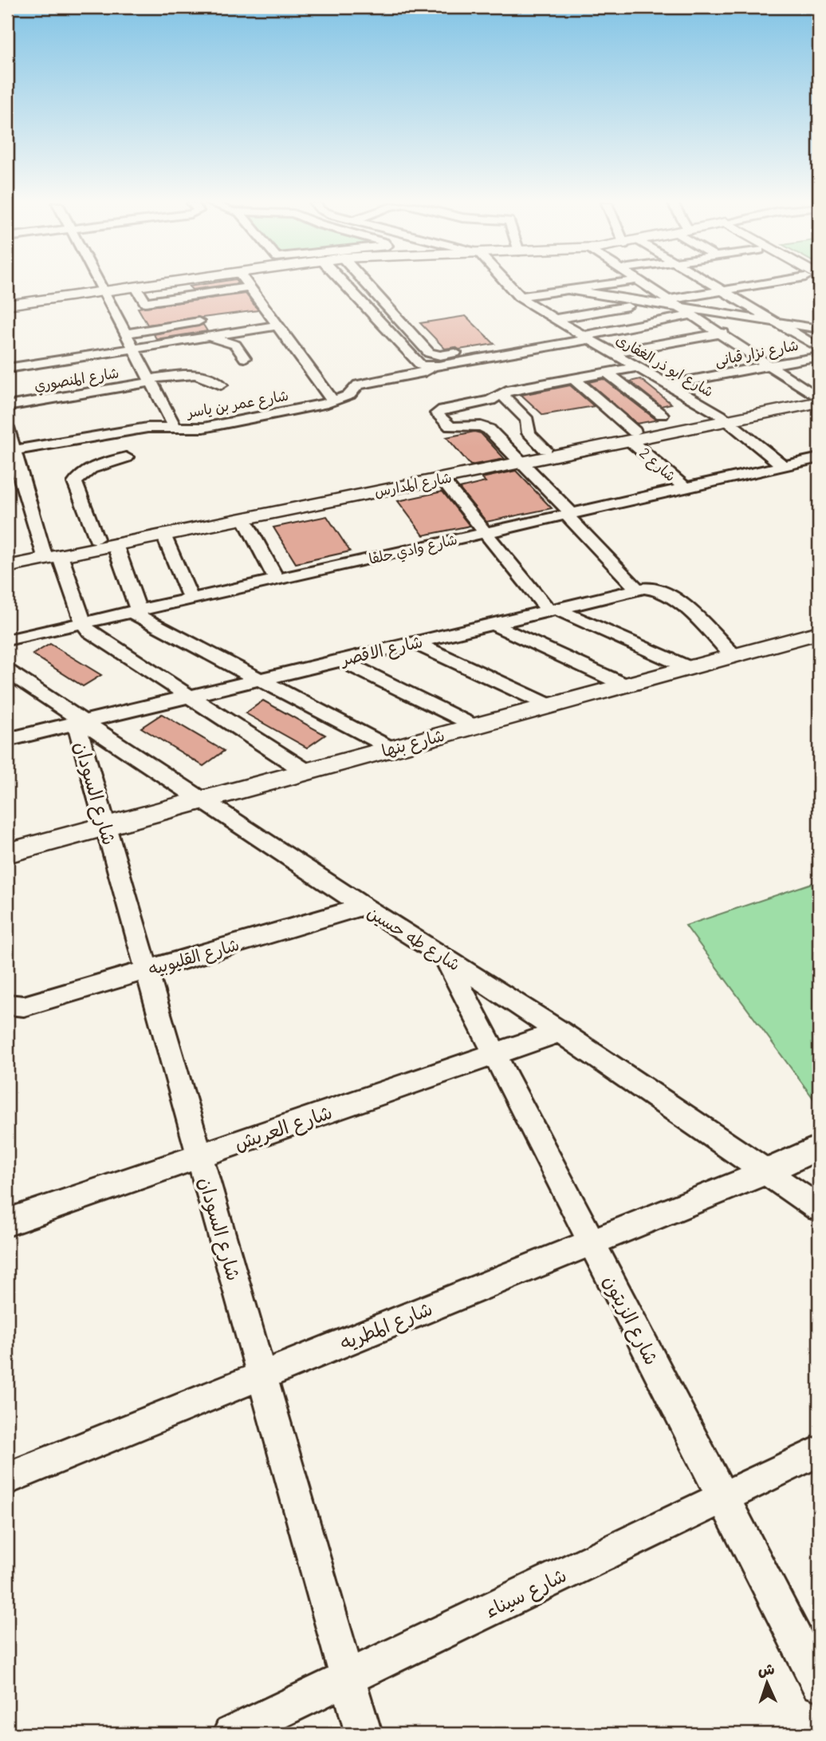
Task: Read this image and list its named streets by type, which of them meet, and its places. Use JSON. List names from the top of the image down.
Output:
{
  "streets": {
    "main road": ["شارع المدارس", "شارع بنها"],
    "street": [
      "شارع نزار قبانى",
      "شارع ابو ذر الغفارى",
      "شارع المنصوري",
      "شارع عمر بن ياسر",
      "شارع 2",
      "شارع وادي حلفا",
      "شارع الاقصر",
      "شارع السودان",
      "شارع طه حسين",
      "شارع القليوبيه",
      "شارع العريش",
      "شارع الزيتون",
      "شارع المطريه",
      "شارع سيناء"
    ]
  },
  "crossings": [
    ["شارع نزار قبانى", "شارع ابو ذر الغفارى"],
    ["شارع ابو ذر الغفارى", "شارع المدارس"],
    ["شارع ابو ذر الغفارى", "شارع وادي حلفا"],
    ["شارع 2", "شارع المدارس"],
    ["شارع 2", "شارع وادي حلفا"],
    ["شارع الاقصر", "شارع بنها"],
    ["شارع الاقصر", "شارع السودان"],
    ["شارع الاقصر", "شارع طه حسين"],
    ["شارع بنها", "شارع السودان"],
    ["شارع بنها", "شارع طه حسين"],
    ["شارع السودان", "شارع طه حسين"],
    ["شارع السودان", "شارع القليوبيه"],
    ["شارع السودان", "شارع العريش"],
    ["شارع السودان", "شارع المطريه"],
    ["شارع السودان", "شارع سيناء"],
    ["شارع طه حسين", "شارع القليوبيه"],
    ["شارع طه حسين", "شارع العريش"],
    ["شارع طه حسين", "شارع الزيتون"],
    ["شارع طه حسين", "شارع المطريه"],
    ["شارع العريش", "شارع الزيتون"],
    ["شارع الزيتون", "شارع المطريه"],
    ["شارع الزيتون", "شارع سيناء"]
  ],
  "north": "top"
}
